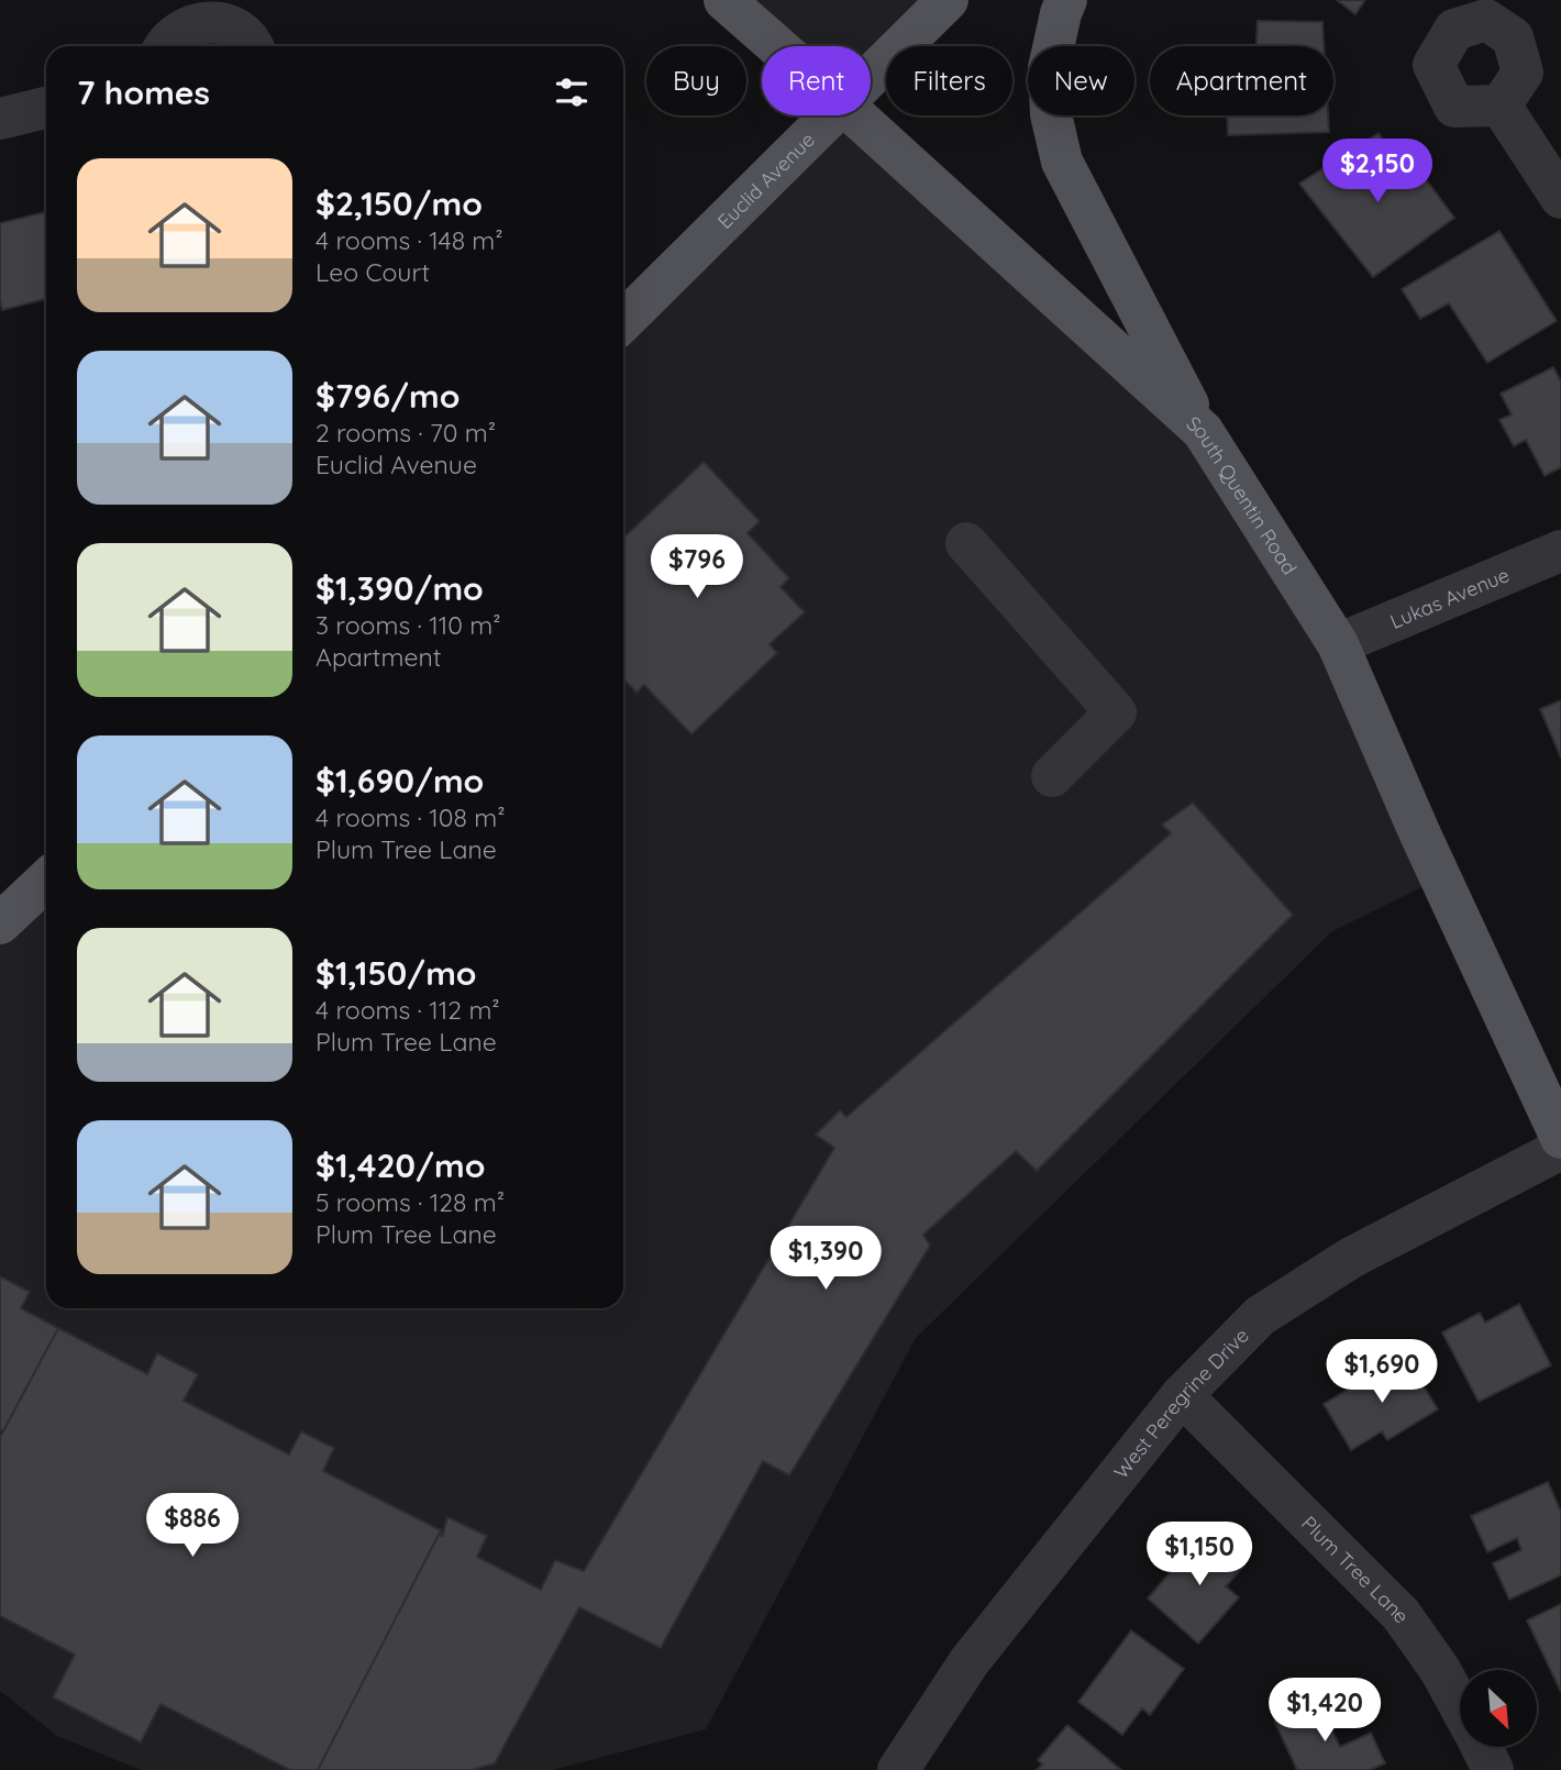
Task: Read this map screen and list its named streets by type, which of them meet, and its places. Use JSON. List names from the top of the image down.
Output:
{
  "streets": {
    "main road": ["Euclid Avenue", "South Quentin Road"],
    "street": ["Lukas Avenue", "West Peregrine Drive", "Plum Tree Lane"]
  },
  "crossings": [
    ["South Quentin Road", "Lukas Avenue"],
    ["West Peregrine Drive", "Plum Tree Lane"]
  ],
  "north": "bottom right",
  "page": {
    "chip": [
      "Buy",
      "Rent",
      "Filters",
      "New",
      "Apartment"
    ],
    "heading": "7 homes",
    "price": [
      "$2,150",
      "$796",
      "$1,390",
      "$1,690",
      "$886",
      "$1,150",
      "$1,420"
    ],
    "list": [
      {
        "name": "$2,150/mo",
        "note": "4 rooms · 148 m² · Leo Court"
      },
      {
        "name": "$796/mo",
        "note": "2 rooms · 70 m² · Euclid Avenue"
      },
      {
        "name": "$1,390/mo",
        "note": "3 rooms · 110 m² · Apartment"
      },
      {
        "name": "$1,690/mo",
        "note": "4 rooms · 108 m² · Plum Tree Lane"
      },
      {
        "name": "$1,150/mo",
        "note": "4 rooms · 112 m² · Plum Tree Lane"
      },
      {
        "name": "$1,420/mo",
        "note": "5 rooms · 128 m² · Plum Tree Lane"
      }
    ]
  }
}
